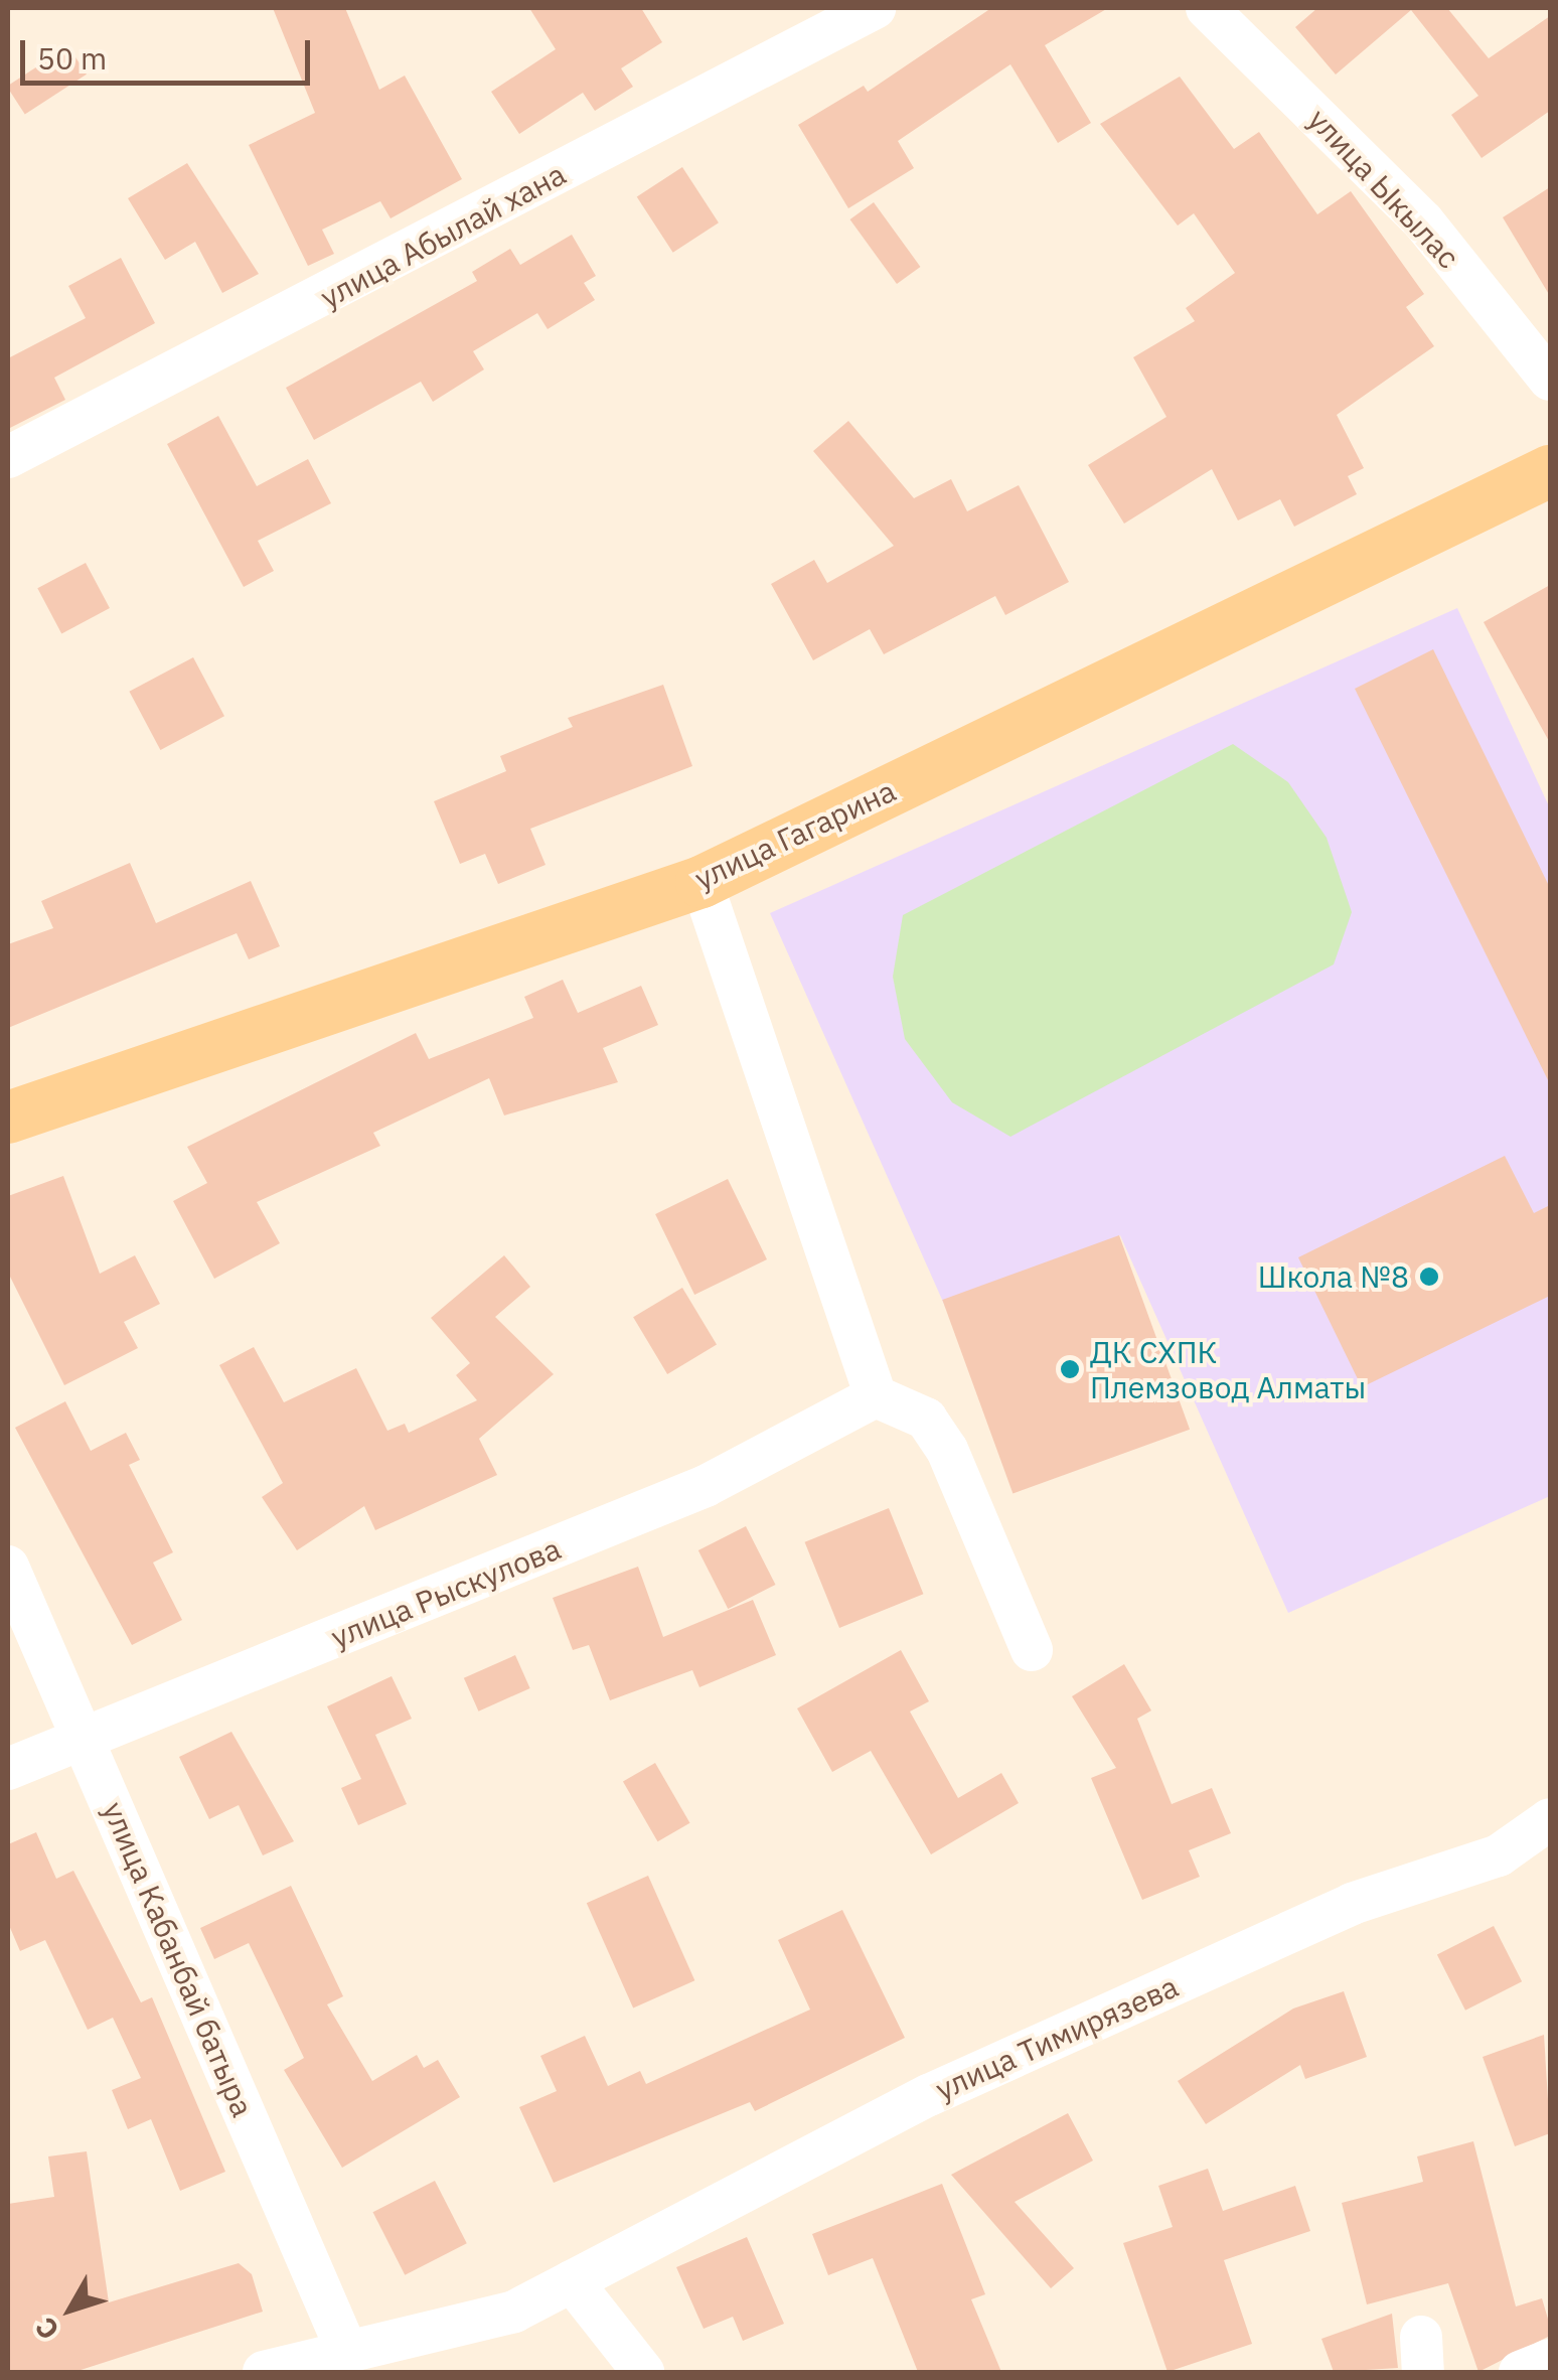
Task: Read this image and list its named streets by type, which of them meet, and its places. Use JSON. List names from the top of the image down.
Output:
{
  "streets": {
    "main road": ["улица Гагарина"],
    "street": [
      "улица Ыкылас",
      "улица Абылай хана",
      "улица Рыскулова",
      "улица Кабанбай батыра",
      "улица Тимирязева"
    ]
  },
  "crossings": [
    ["улица Рыскулова", "улица Кабанбай батыра"],
    ["улица Кабанбай батыра", "улица Тимирязева"]
  ],
  "places": ["Школа №8", "ДК СХПК Племзовод Алматы"],
  "scale_bar": "50 m",
  "north": "bottom left"
}
